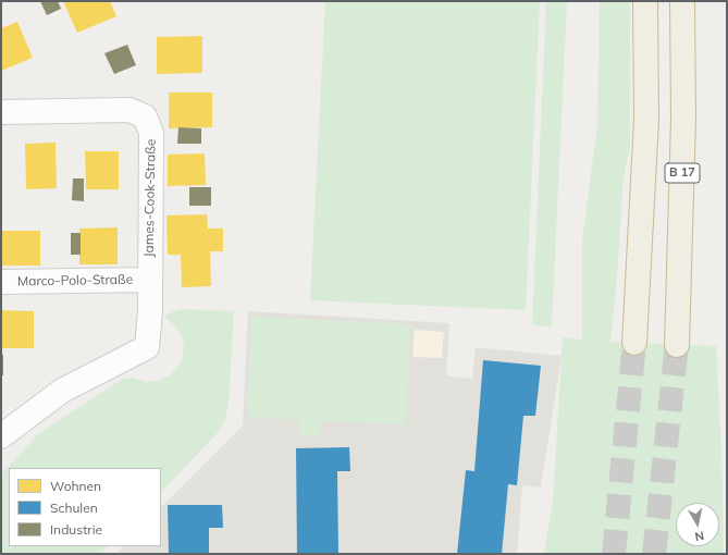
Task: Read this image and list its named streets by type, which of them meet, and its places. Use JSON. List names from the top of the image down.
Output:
{
  "streets": {
    "highway": ["B 17"],
    "street": ["James-Cook-Straße", "Marco-Polo-Straße"]
  },
  "crossings": [
    ["James-Cook-Straße", "Marco-Polo-Straße"]
  ],
  "legend": ["Wohnen", "Schulen", "Industrie"],
  "north": "bottom"
}
